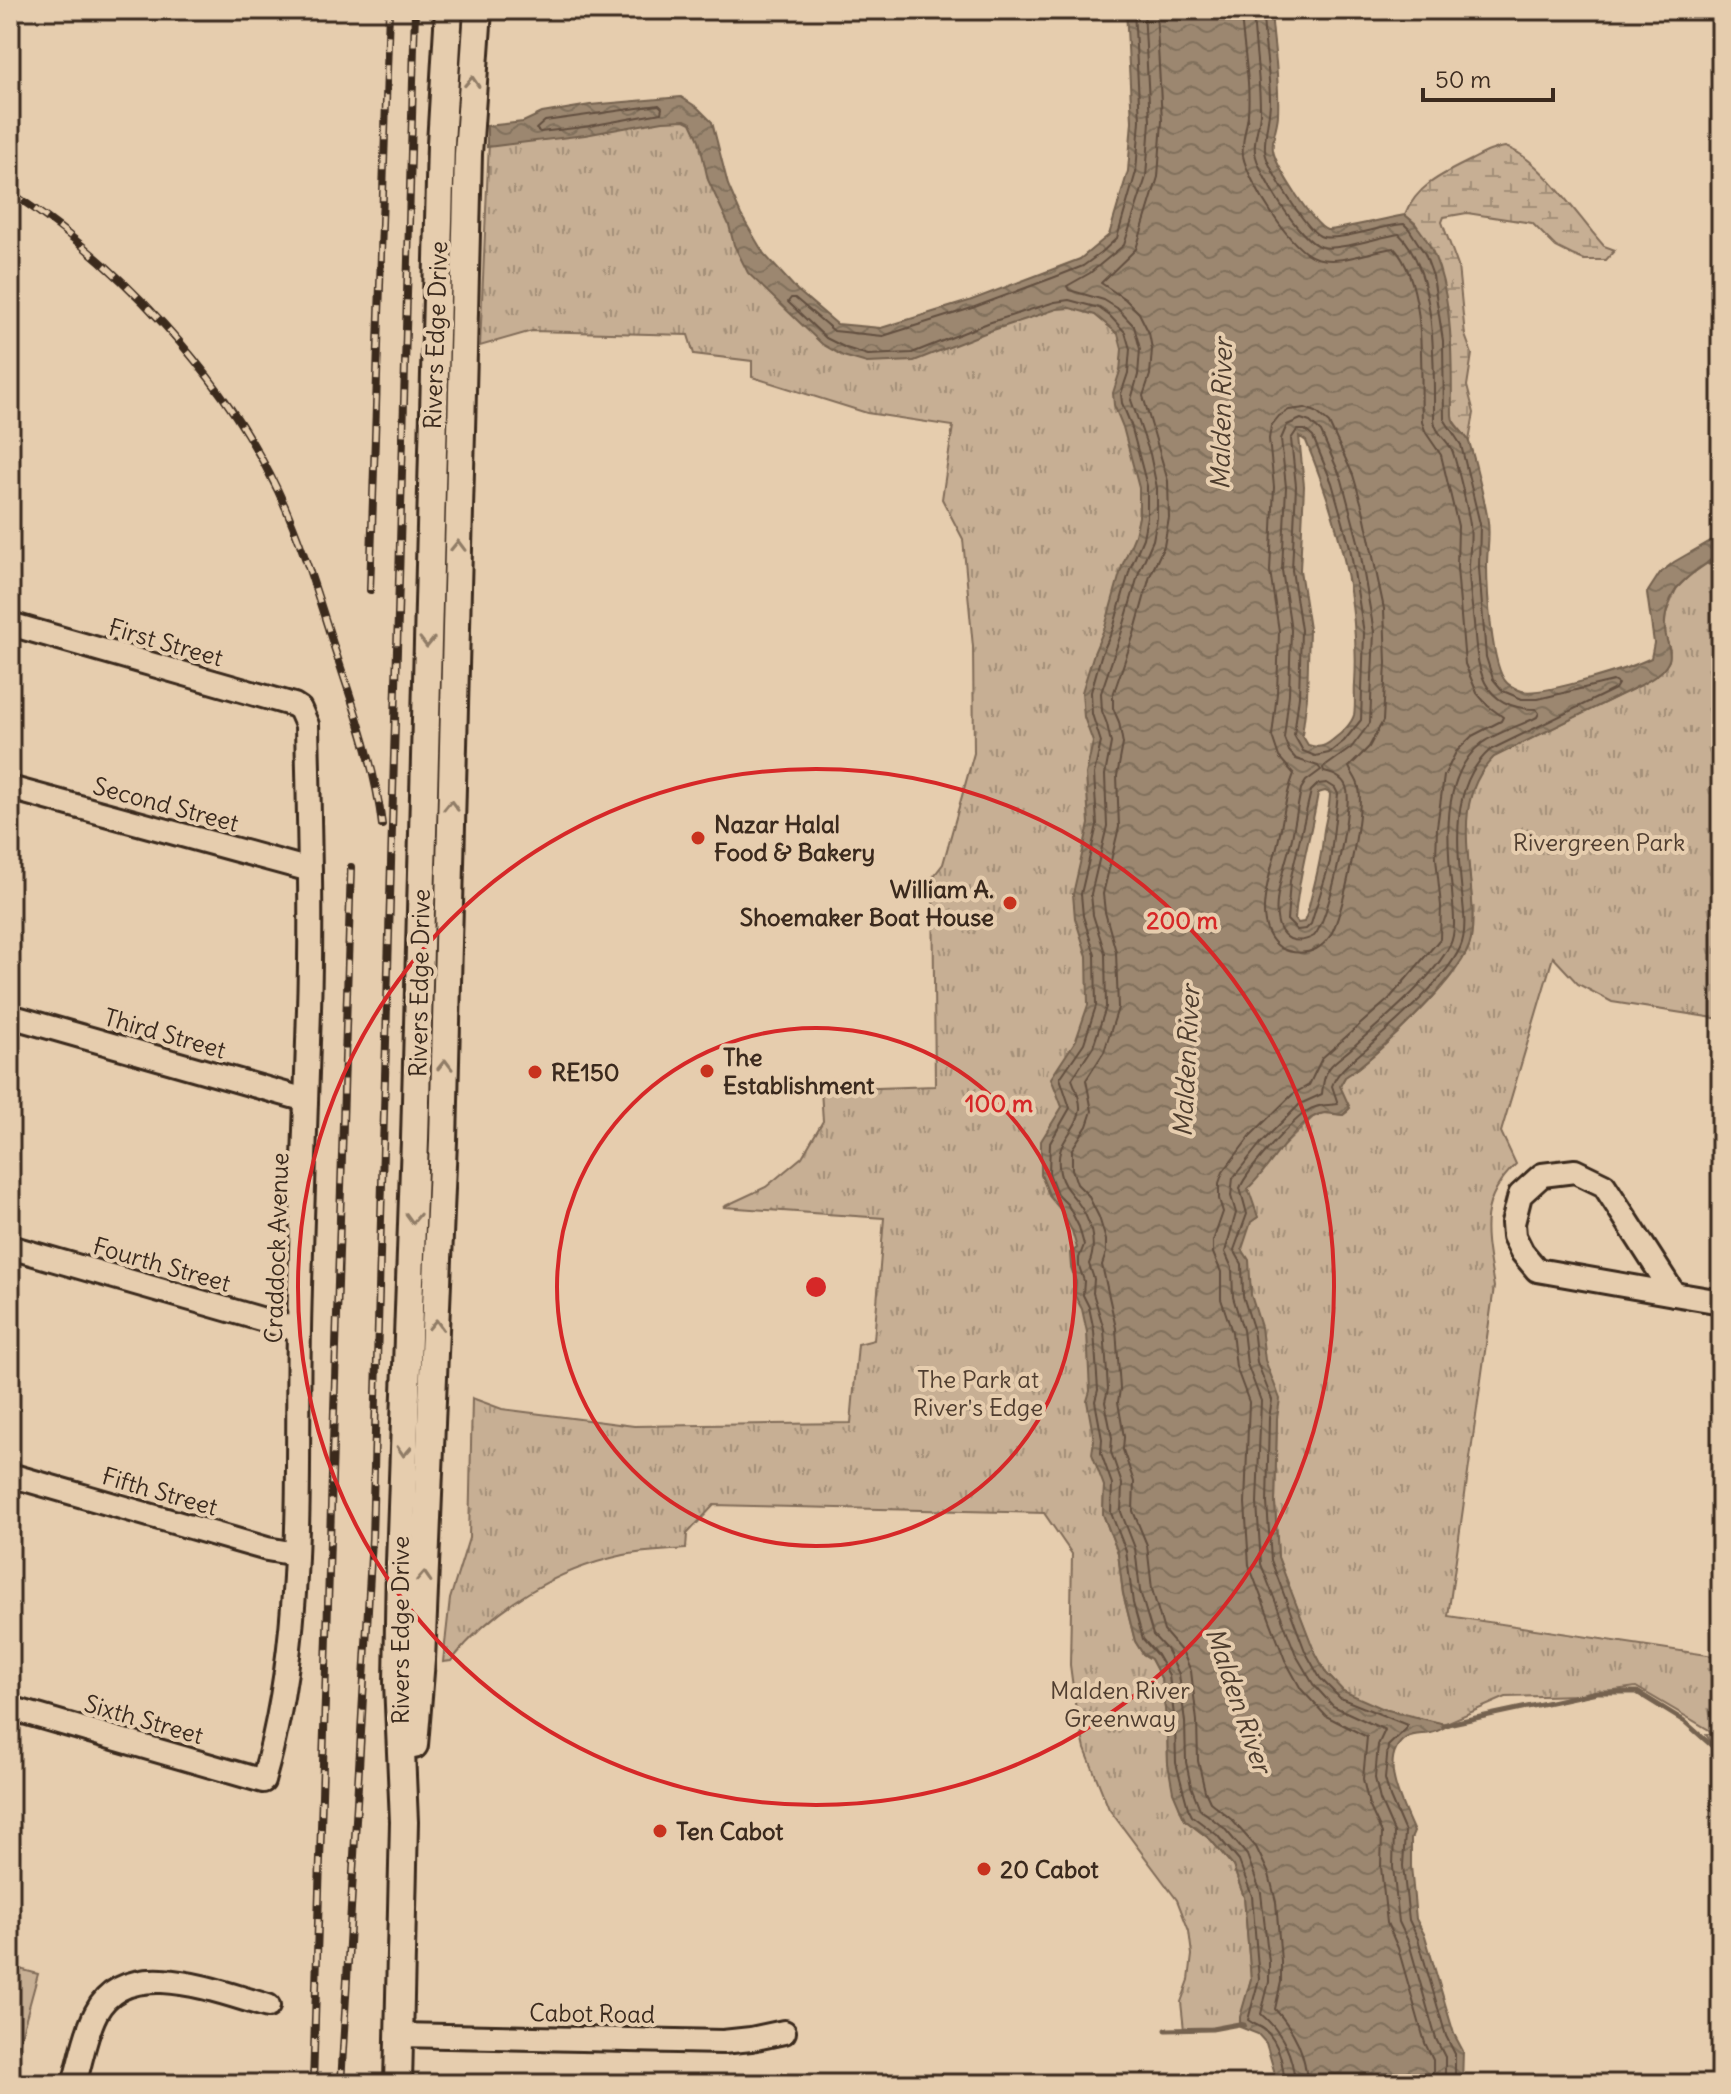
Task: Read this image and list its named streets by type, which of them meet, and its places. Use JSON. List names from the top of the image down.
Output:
{
  "streets": {
    "main road": ["Rivers Edge Drive"],
    "street": [
      "First Street",
      "Second Street",
      "Third Street",
      "Craddock Avenue",
      "Fourth Street",
      "Fifth Street",
      "Sixth Street",
      "Cabot Road"
    ]
  },
  "crossings": [
    ["Rivers Edge Drive", "Cabot Road"],
    ["First Street", "Craddock Avenue"],
    ["Second Street", "Craddock Avenue"],
    ["Third Street", "Craddock Avenue"],
    ["Craddock Avenue", "Fourth Street"],
    ["Craddock Avenue", "Fifth Street"],
    ["Craddock Avenue", "Sixth Street"]
  ],
  "water": ["Malden River"],
  "parks": ["Rivergreen Park", "The Park at River's Edge", "Malden River Greenway"],
  "places": [
    "Nazar Halal Food & Bakery",
    "William A. Shoemaker Boat House",
    "The Establishment",
    "RE150",
    "Ten Cabot",
    "20 Cabot"
  ],
  "scale_bar": "50 m",
  "rings": ["200 m", "100 m"]
}
